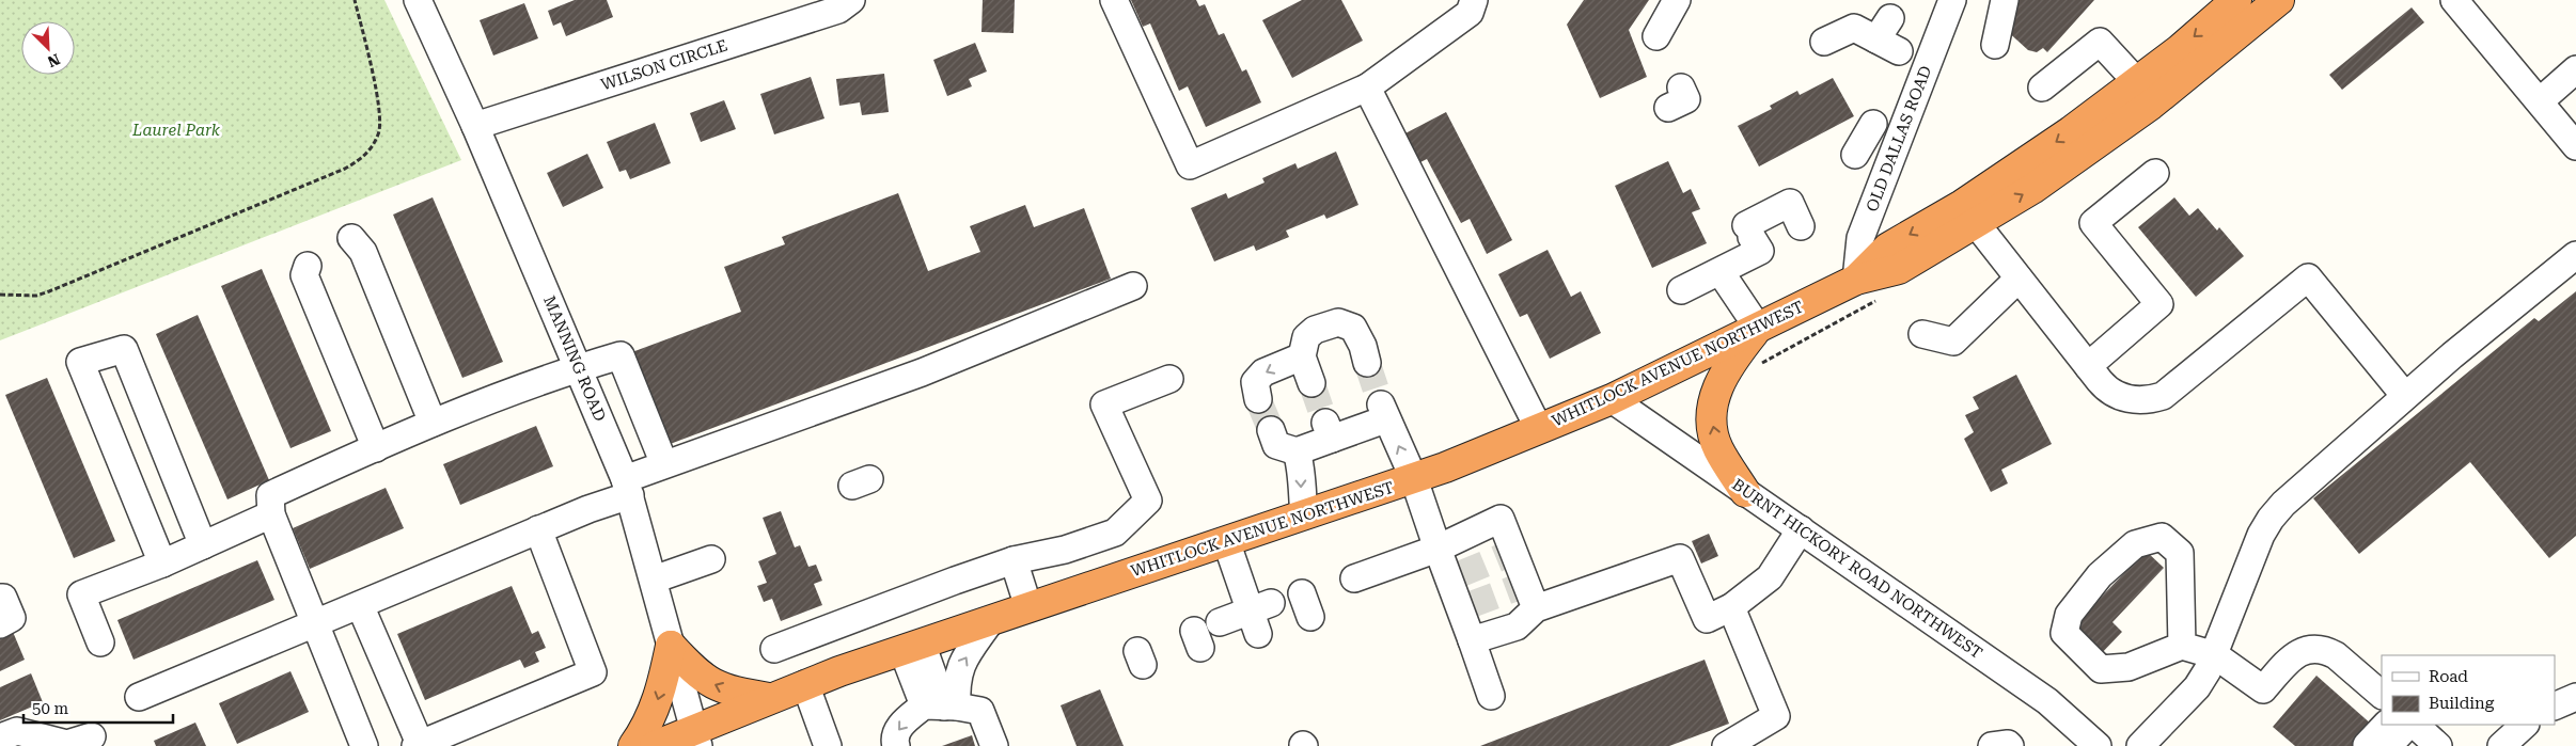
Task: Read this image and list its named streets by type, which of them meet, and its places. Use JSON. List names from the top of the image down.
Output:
{
  "streets": {
    "highway": ["WHITLOCK AVENUE NORTHWEST"],
    "street": [
      "WILSON CIRCLE",
      "OLD DALLAS ROAD",
      "MANNING ROAD",
      "BURNT HICKORY ROAD NORTHWEST"
    ]
  },
  "crossings": [
    ["WILSON CIRCLE", "MANNING ROAD"],
    ["OLD DALLAS ROAD", "WHITLOCK AVENUE NORTHWEST"],
    ["MANNING ROAD", "WHITLOCK AVENUE NORTHWEST"],
    ["WHITLOCK AVENUE NORTHWEST", "BURNT HICKORY ROAD NORTHWEST"]
  ],
  "parks": ["Laurel Park"],
  "legend": ["Road", "Building"],
  "scale_bar": "50 m",
  "north": "bottom right"
}
